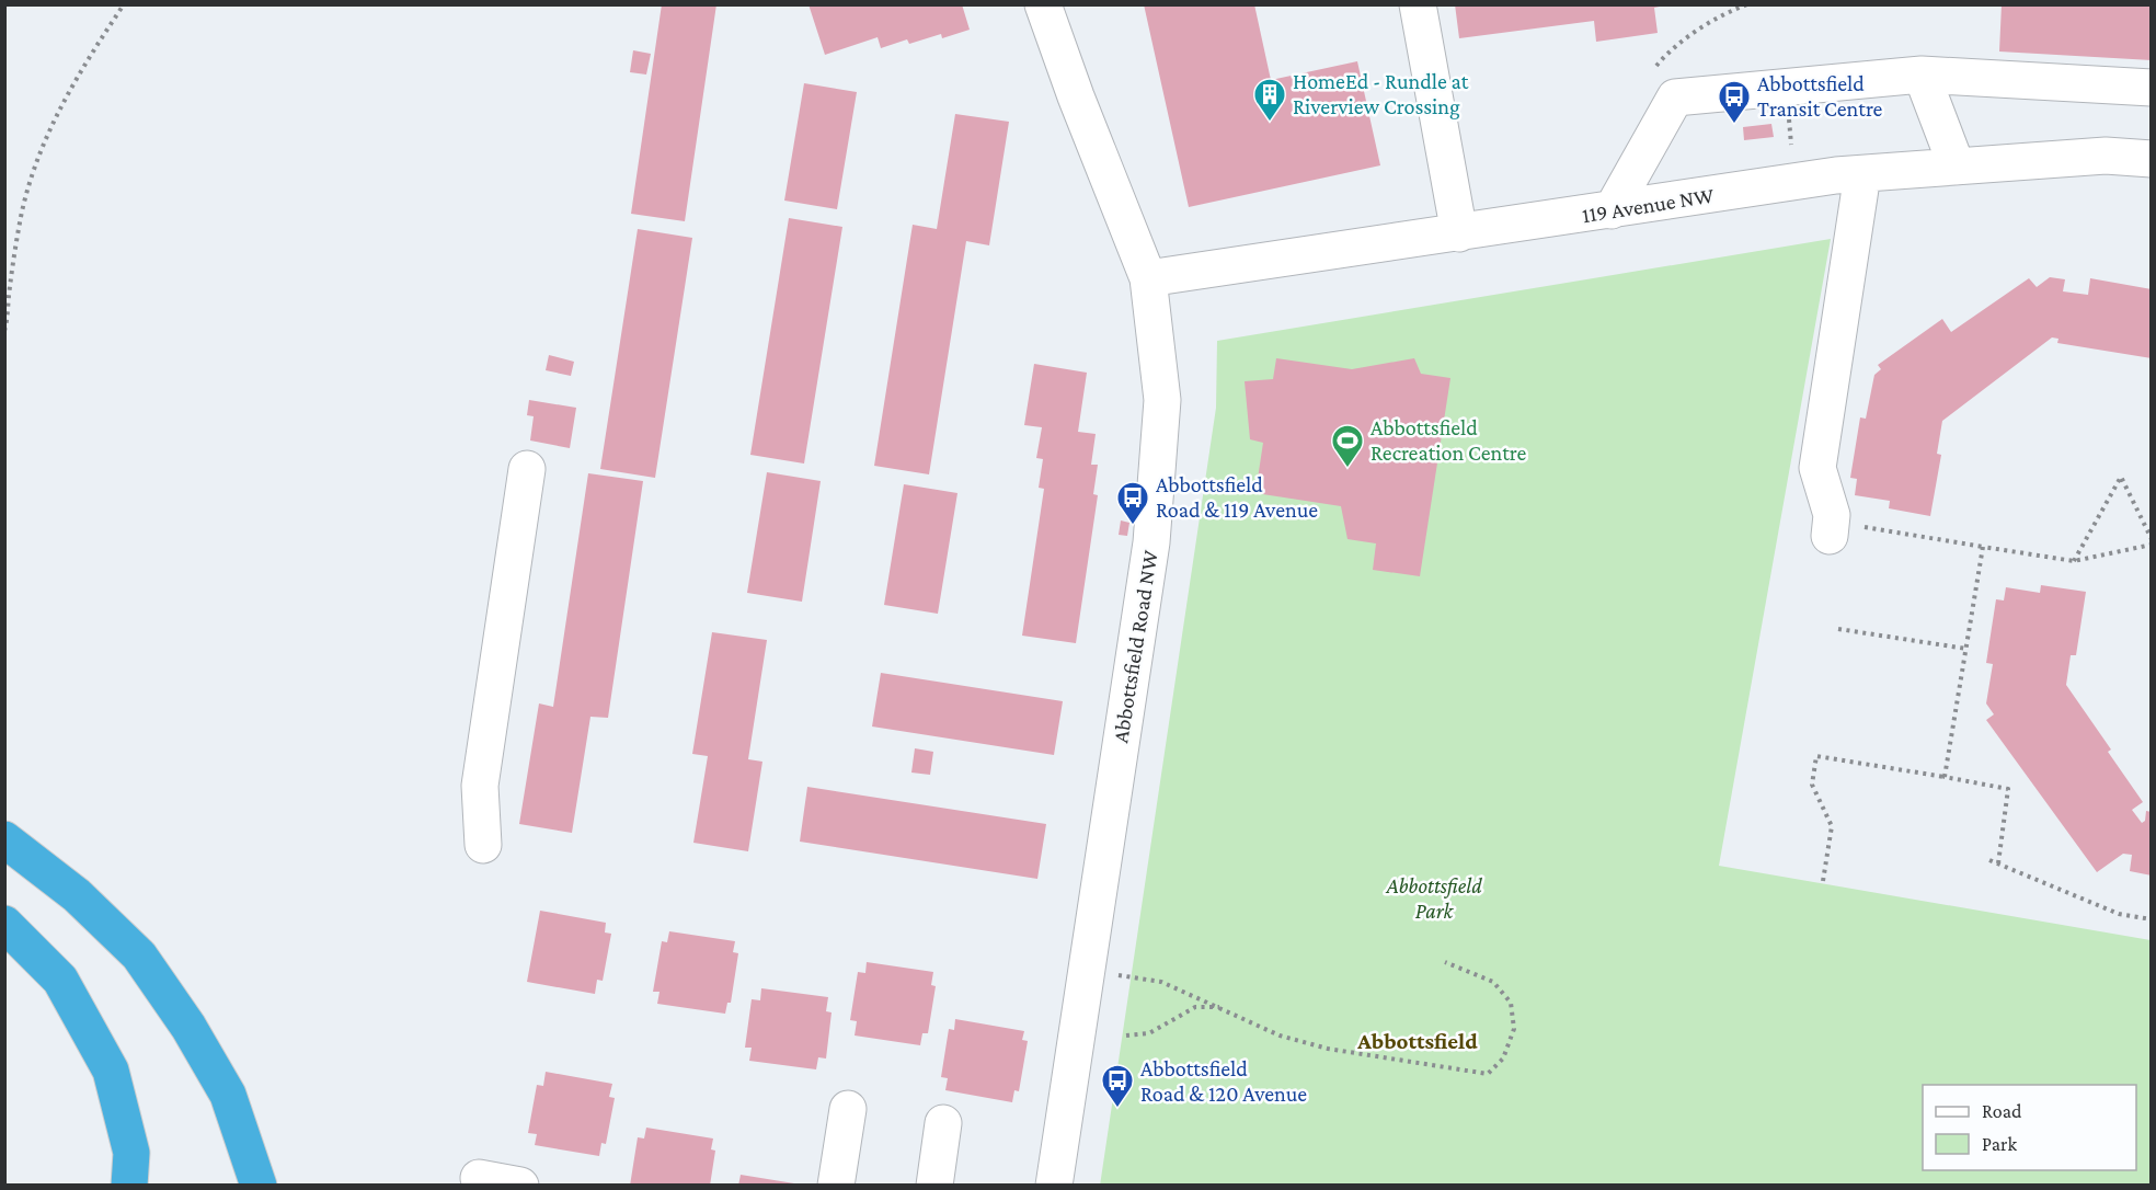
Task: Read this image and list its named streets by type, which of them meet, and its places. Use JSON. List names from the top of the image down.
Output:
{
  "streets": {
    "street": ["119 Avenue NW", "Abbottsfield Road NW"]
  },
  "crossings": [
    ["119 Avenue NW", "Abbottsfield Road NW"]
  ],
  "districts": ["Abbottsfield"],
  "parks": ["Abbottsfield Park"],
  "places": {
    "building": ["HomeEd - Rundle at Riverview Crossing"],
    "bus stop": ["Abbottsfield Transit Centre", "Abbottsfield Road & 119 Avenue", "Abbottsfield Road & 120 Avenue"],
    "sports": ["Abbottsfield Recreation Centre"]
  },
  "legend": ["Road", "Park"]
}
